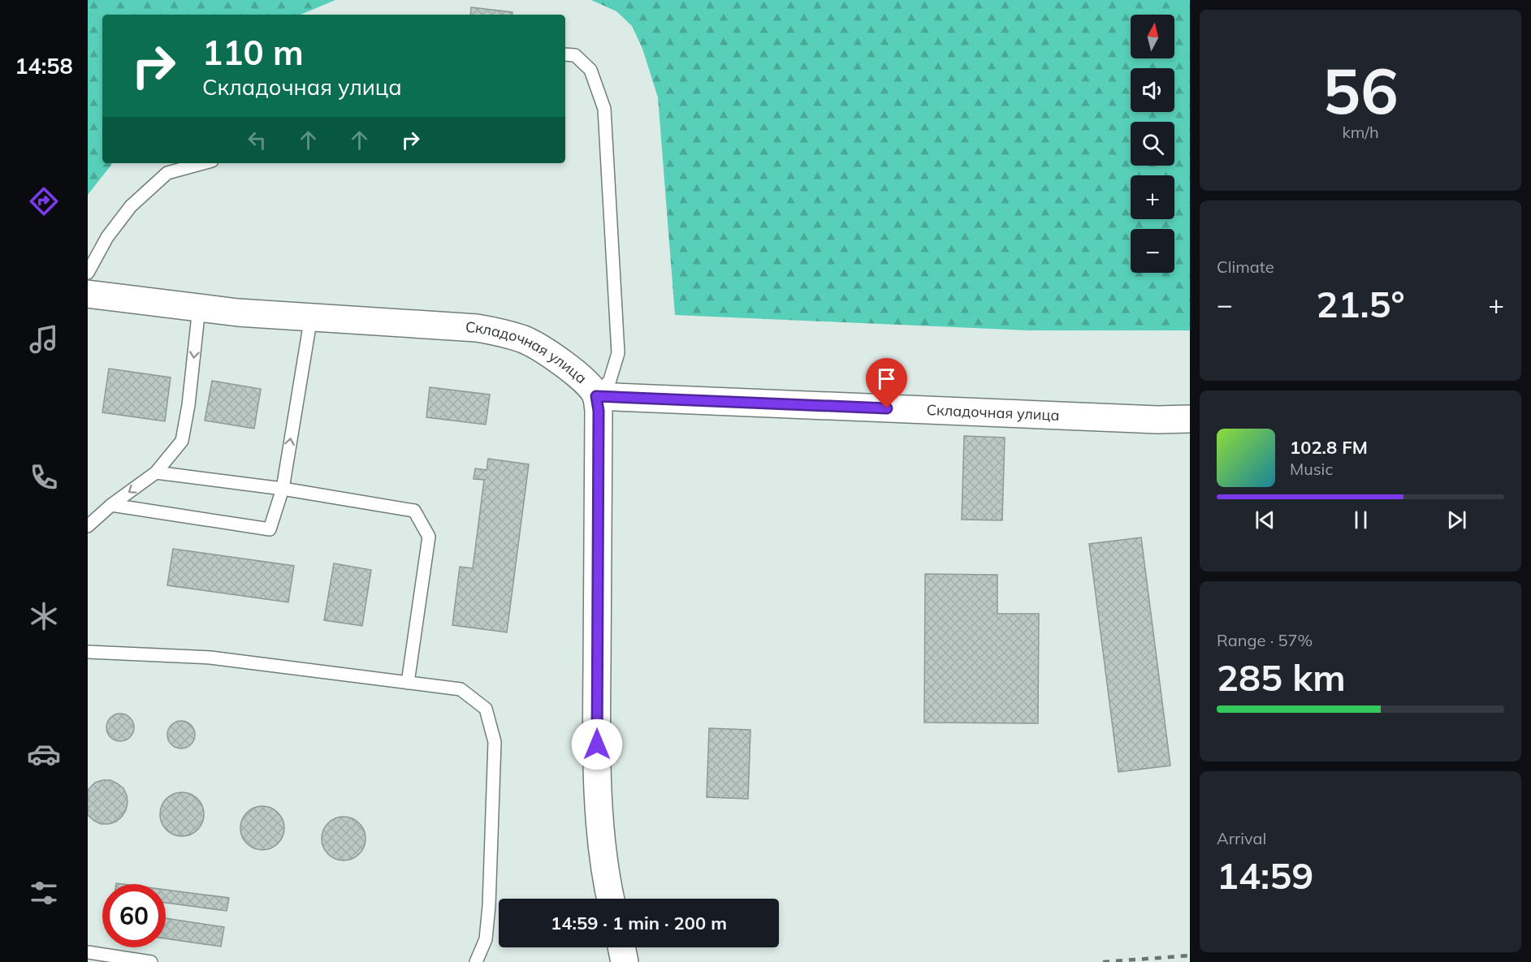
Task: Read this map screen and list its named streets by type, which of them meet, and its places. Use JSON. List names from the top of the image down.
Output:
{
  "streets": {
    "main road": ["Складочная улица"]
  },
  "north": "top",
  "page": {
    "tabs": "14:58",
    "tile": [
      ["56", "km/h"],
      "Climate",
      ["Range · 57%", "285 km"],
      ["Arrival", "14:59"]
    ],
    "map_buttons": ["+", "−"],
    "turn": ["110 m", "Складочная улица"],
    "heat": ["−", "21.5°", "+"],
    "song": ["102.8 FM", "Music"],
    "limit": "60",
    "trip": "14:59 · 1 min · 200 m"
  }
}
